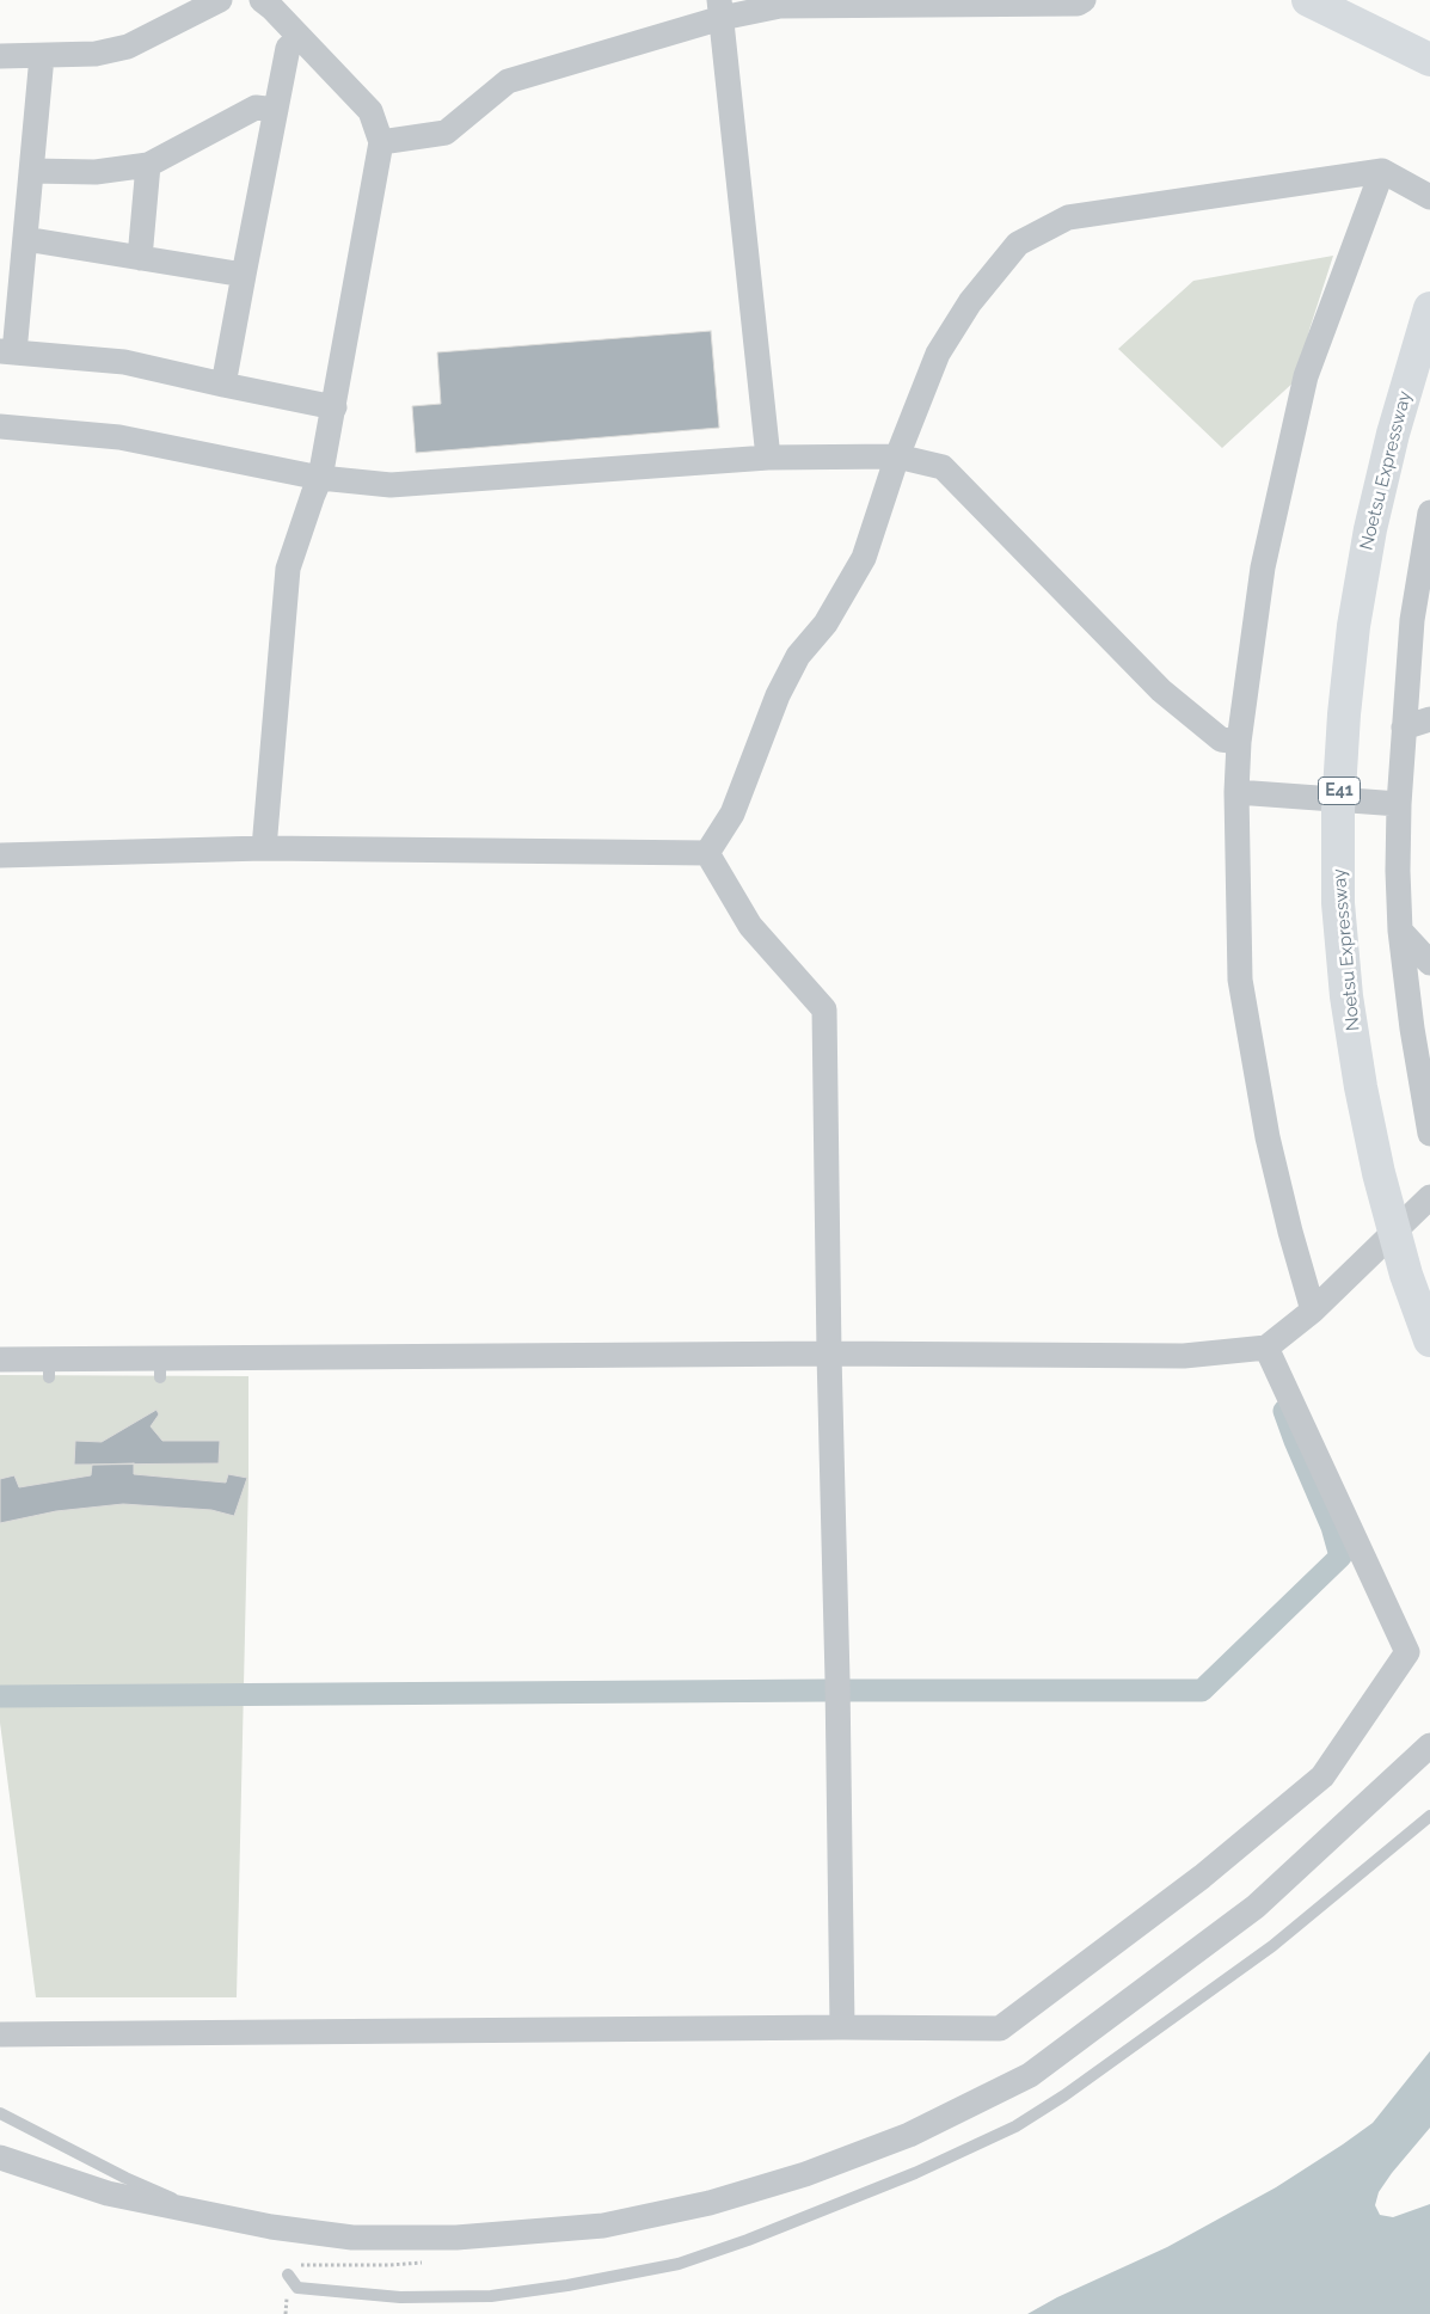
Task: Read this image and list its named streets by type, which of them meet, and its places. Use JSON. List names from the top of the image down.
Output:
{
  "streets": {
    "main road": ["Noetsu Expressway", "E41"]
  }
}
